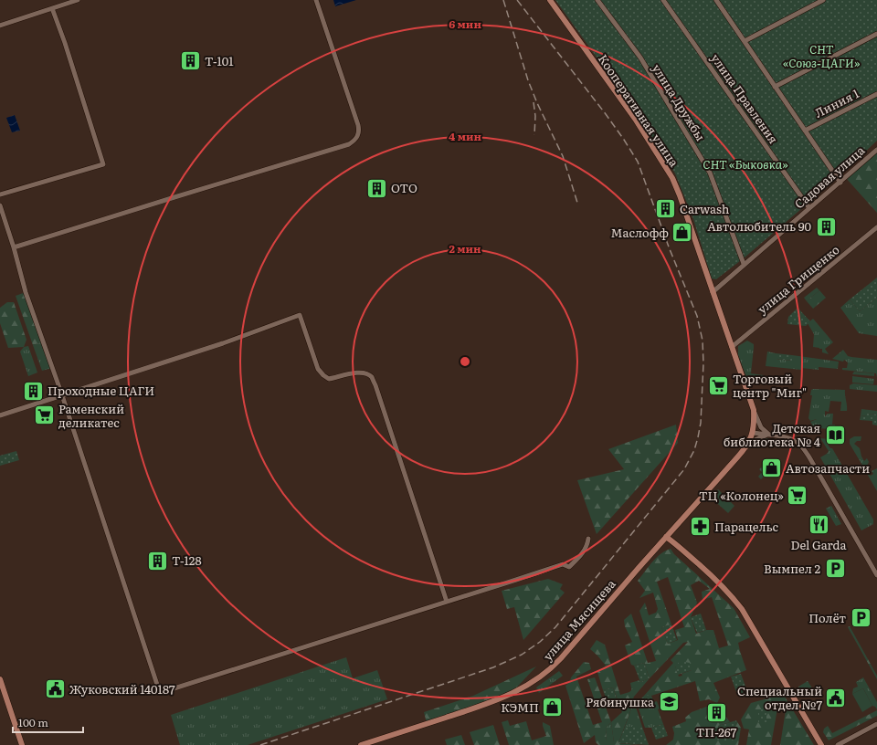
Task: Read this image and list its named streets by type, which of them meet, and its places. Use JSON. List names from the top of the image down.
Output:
{
  "streets": {
    "main road": ["Кооперативная улица", "улица Мясищева"],
    "street": [
      "улица Правления",
      "улица Дружбы",
      "Линия 1",
      "Садовая улица",
      "улица Грищенко"
    ]
  },
  "crossings": [
    ["улица Правления", "Садовая улица"],
    ["улица Дружбы", "Садовая улица"],
    ["Кооперативная улица", "Садовая улица"],
    ["Кооперативная улица", "улица Грищенко"],
    ["Кооперативная улица", "улица Мясищева"]
  ],
  "parks": ["СНТ «Союз-ЦАГИ»", "СНТ «Быковка»"],
  "places": {
    "building": [
      "Т-101",
      "ОТО",
      "Carwash",
      "Автолюбитель 90",
      "Проходные ЦАГИ",
      "Т-128",
      "ТП-267"
    ],
    "shop": ["Маслофф", "Автозапчасти", "КЭМП"],
    "supermarket": ["Торговый центр \"Миг\"", "Раменский деликатес", "ТЦ «Колонец»"],
    "library": ["Детская библиотека № 4"],
    "restaurant": ["Del Garda"],
    "pharmacy": ["Парацельс"],
    "parking": ["Вымпел 2", "Полёт"],
    "public building": ["Жуковский 140187", "Специальный отдел №7"],
    "school or university": ["Рябинушка"]
  },
  "scale_bar": "100 m",
  "rings": ["6 мин", "4 мин", "2 мин"]
}
